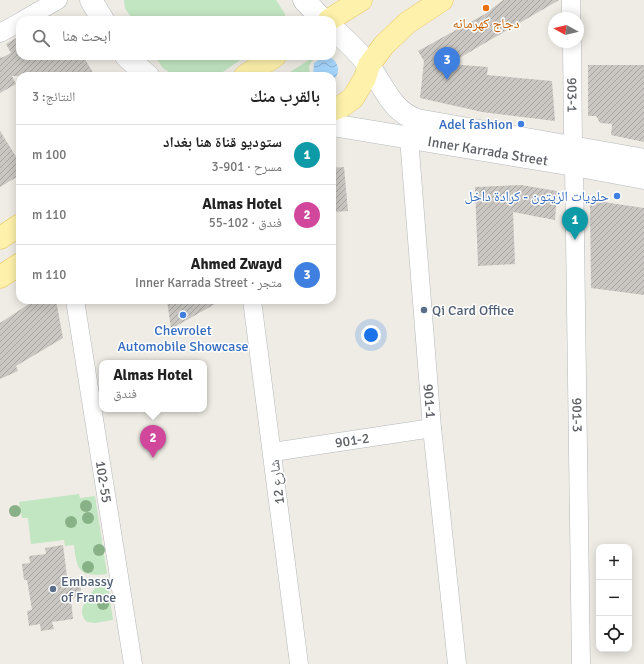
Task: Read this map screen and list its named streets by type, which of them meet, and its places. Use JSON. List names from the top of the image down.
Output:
{
  "streets": {
    "main road": ["Inner Karrada Street"],
    "street": [
      "903-1",
      "901-1",
      "901-3",
      "901-2",
      "102-55",
      "شارع 12"
    ]
  },
  "crossings": [
    ["903-1", "Inner Karrada Street"],
    ["903-1", "901-3"],
    ["Inner Karrada Street", "901-1"],
    ["Inner Karrada Street", "901-3"],
    ["901-1", "901-2"],
    ["901-2", "شارع 12"]
  ],
  "places": [
    "دجاج كهرمانه",
    "Adel fashion",
    "حلويات الزيتون - كرادة داخل",
    "Qi Card Office",
    "Chevrolet Automobile Showcase",
    "Embassy of France"
  ],
  "north": "left",
  "page": {
    "search": "ابحث هنا",
    "pins": ["3", "1", "2"],
    "heading": ["بالقرب منك", "النتائج: 3"],
    "list": [
      {
        "mark": "1",
        "name": "ستوديو قناة هنا بغداد",
        "note": "مسرح · 901-3",
        "value": "100 m"
      },
      {
        "mark": "2",
        "name": "Almas Hotel",
        "note": "فندق · 102-55",
        "value": "110 m"
      },
      {
        "mark": "3",
        "name": "Ahmed Zwayd",
        "note": "متجر · Inner Karrada Street",
        "value": "110 m"
      }
    ],
    "popup": ["Almas Hotel", "فندق"],
    "map_buttons": ["+", "−"]
  }
}
